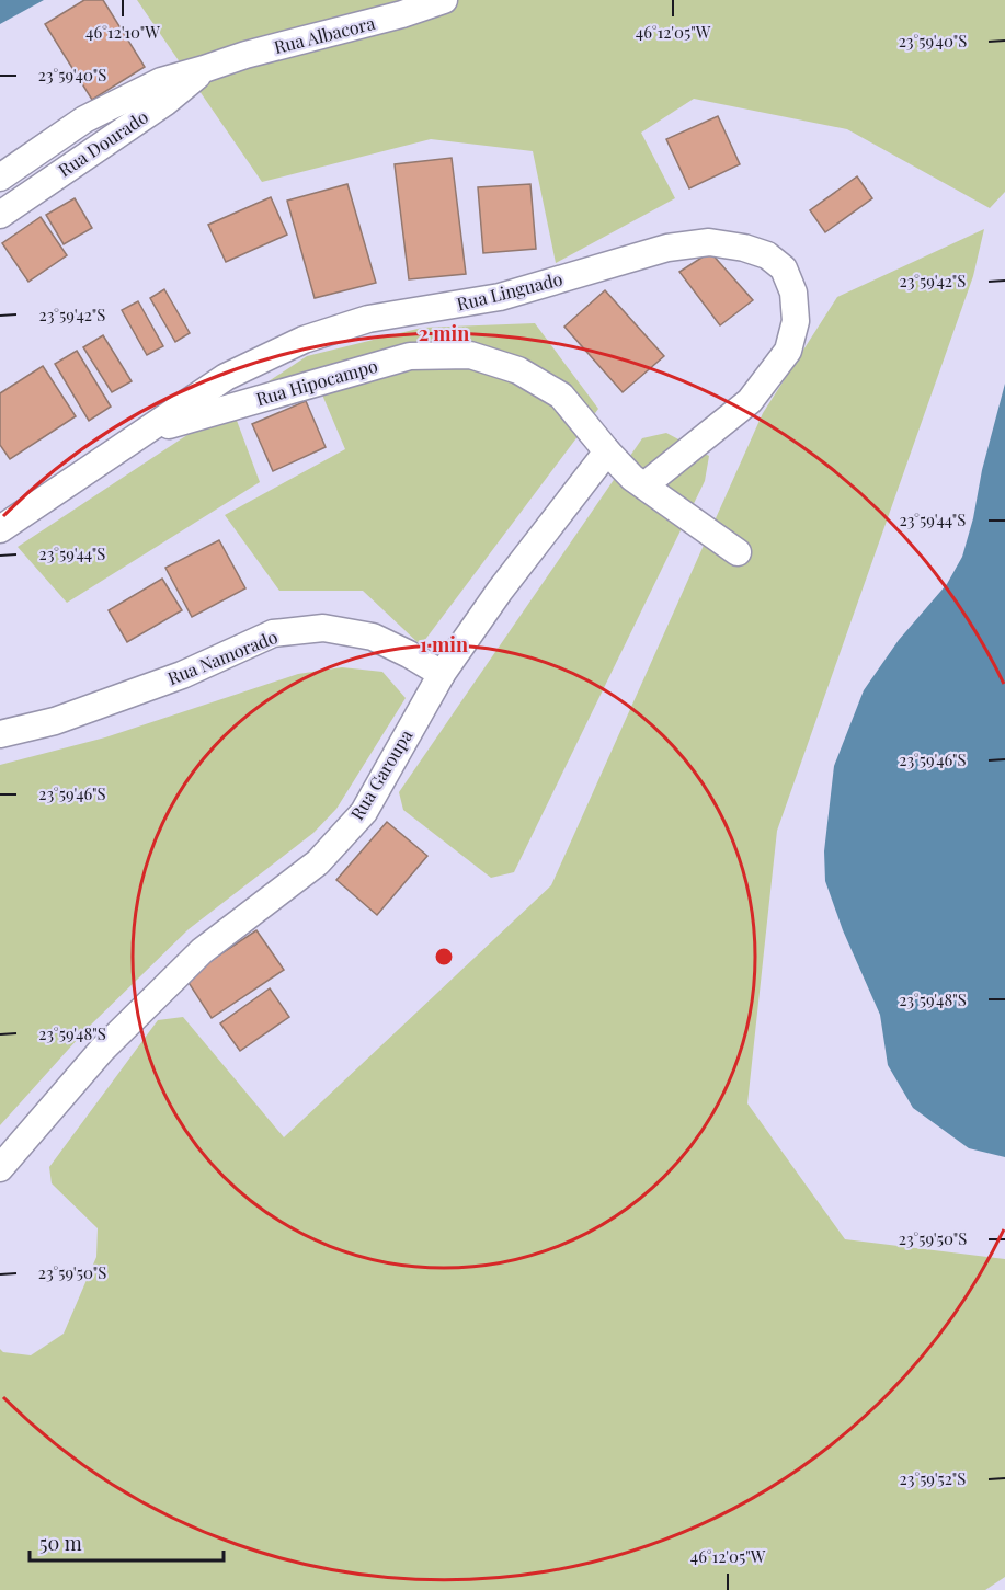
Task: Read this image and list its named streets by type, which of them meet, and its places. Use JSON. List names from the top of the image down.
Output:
{
  "streets": {
    "street": [
      "Rua Albacora",
      "Rua Dourado",
      "Rua Linguado",
      "Rua Hipocampo",
      "Rua Namorado",
      "Rua Garoupa"
    ]
  },
  "crossings": [
    ["Rua Albacora", "Rua Dourado"],
    ["Rua Linguado", "Rua Hipocampo"],
    ["Rua Hipocampo", "Rua Garoupa"],
    ["Rua Namorado", "Rua Garoupa"]
  ],
  "scale_bar": "50 m",
  "coordinates": [
    "46°12'10\"W",
    "46°12'05\"W",
    "23°59'40\"S",
    "23°59'42\"S",
    "23°59'44\"S",
    "23°59'46\"S",
    "23°59'48\"S",
    "23°59'50\"S",
    "23°59'52\"S"
  ],
  "rings": ["2 min", "1 min"]
}
